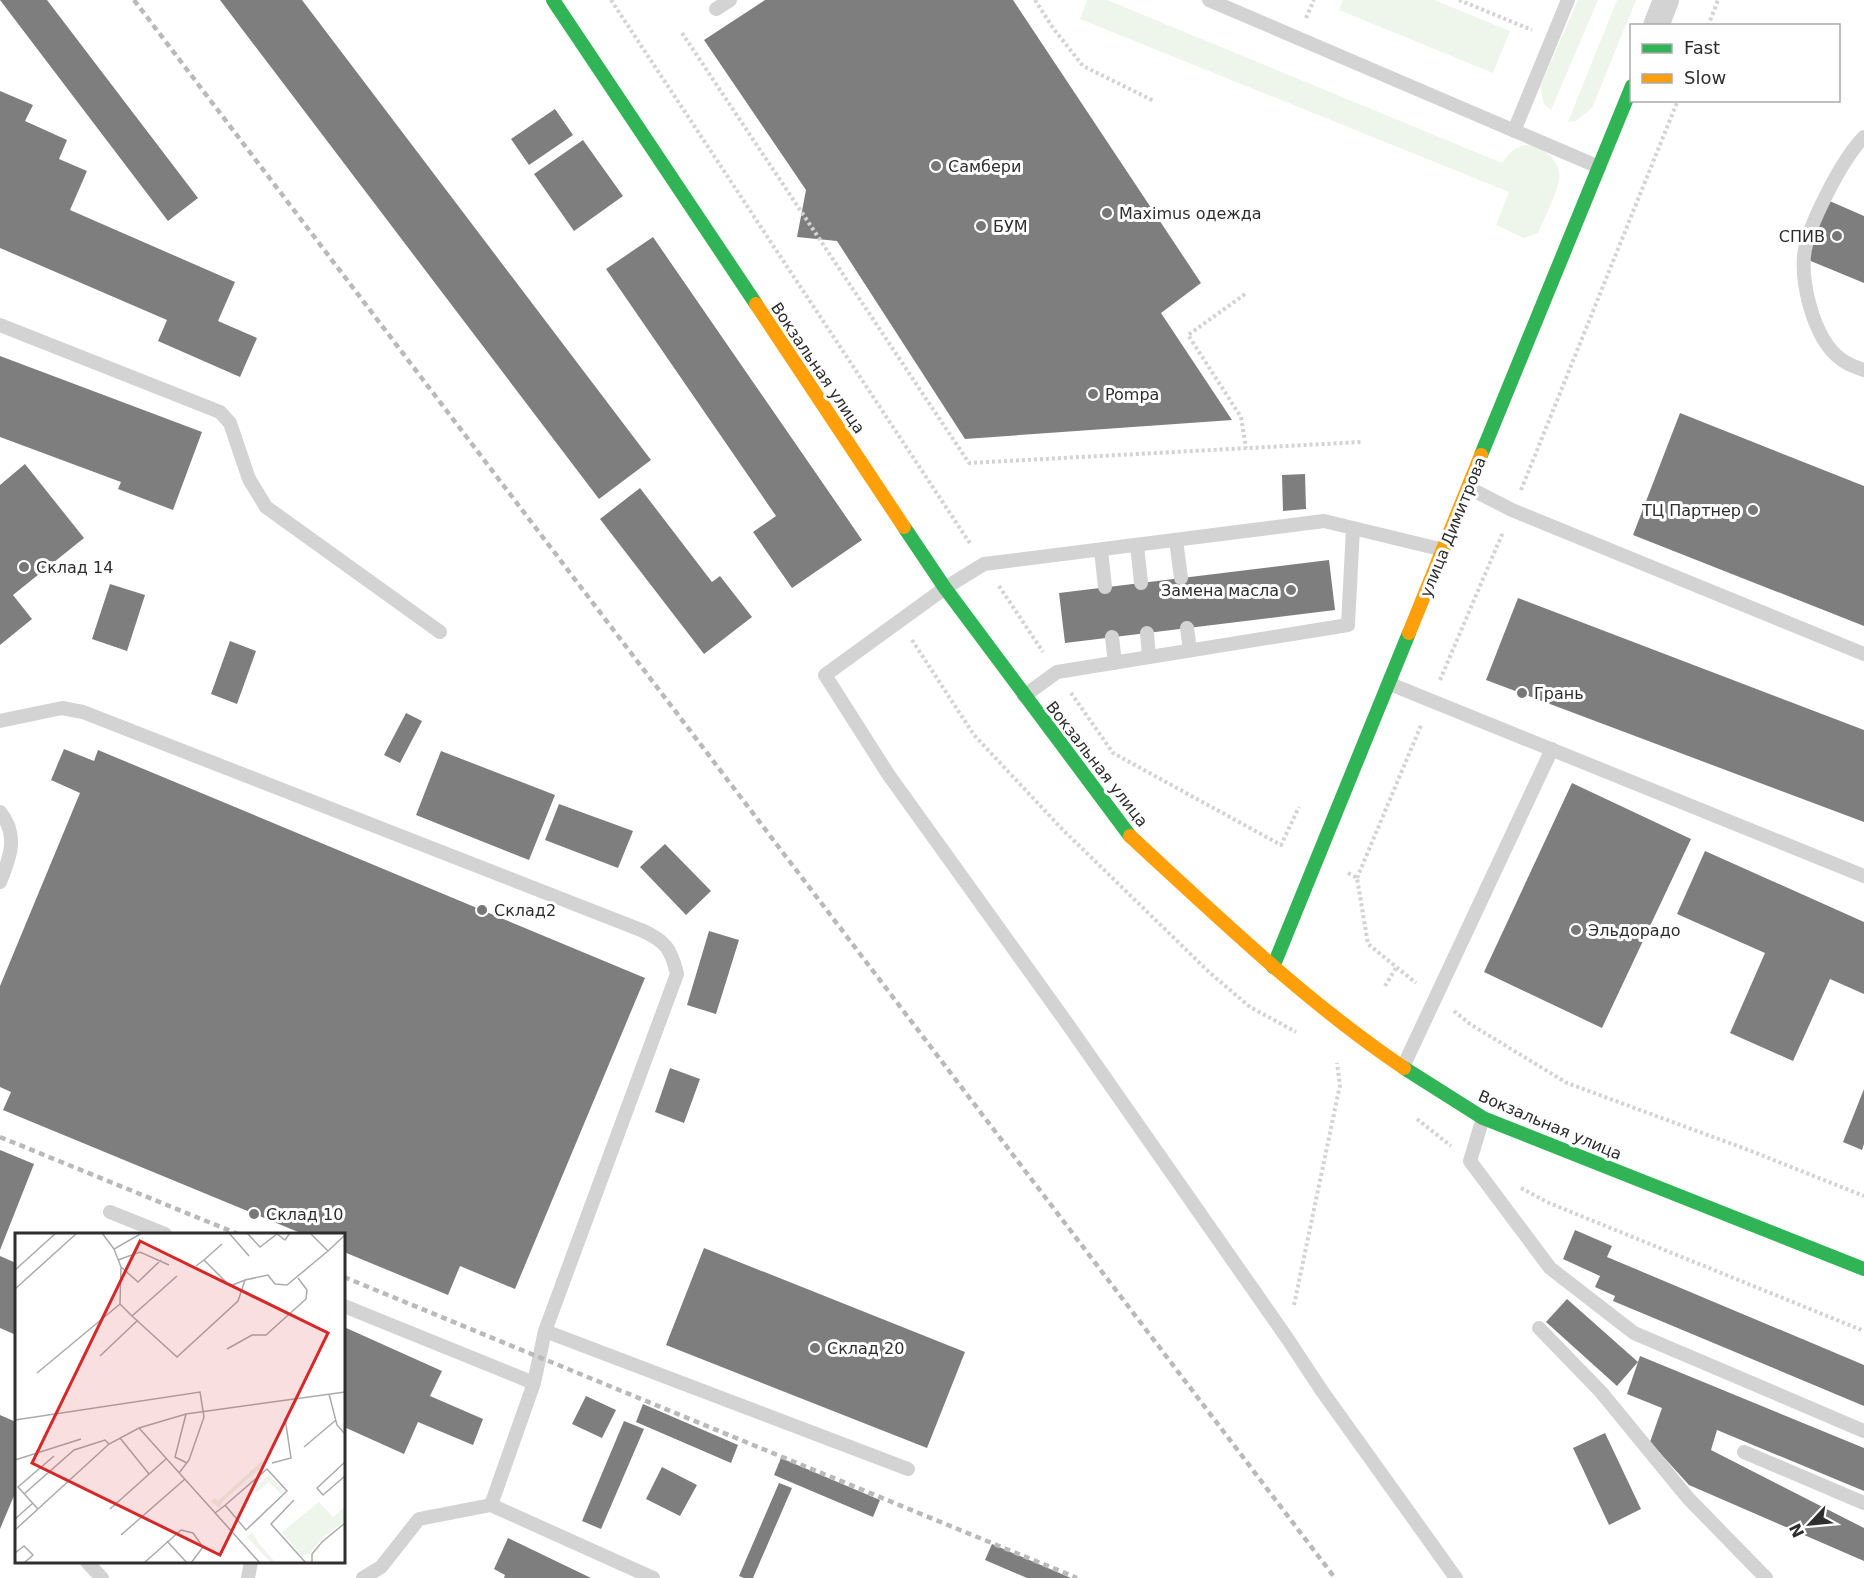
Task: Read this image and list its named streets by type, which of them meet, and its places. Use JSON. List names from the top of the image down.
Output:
{
  "streets": {
    "street": ["Вокзальная улица", "улица Димитрова"]
  },
  "crossings": [
    ["Вокзальная улица", "улица Димитрова"]
  ],
  "places": [
    "Самбери",
    "Maximus одежда",
    "БУМ",
    "СПИВ",
    "Pompa",
    "ТЦ Партнер",
    "Склад 14",
    "Замена масла",
    "Грань",
    "Склад2",
    "Эльдорадо",
    "Склад 10",
    "Склад 20"
  ],
  "legend": ["Fast", "Slow"],
  "north": "bottom left"
}
